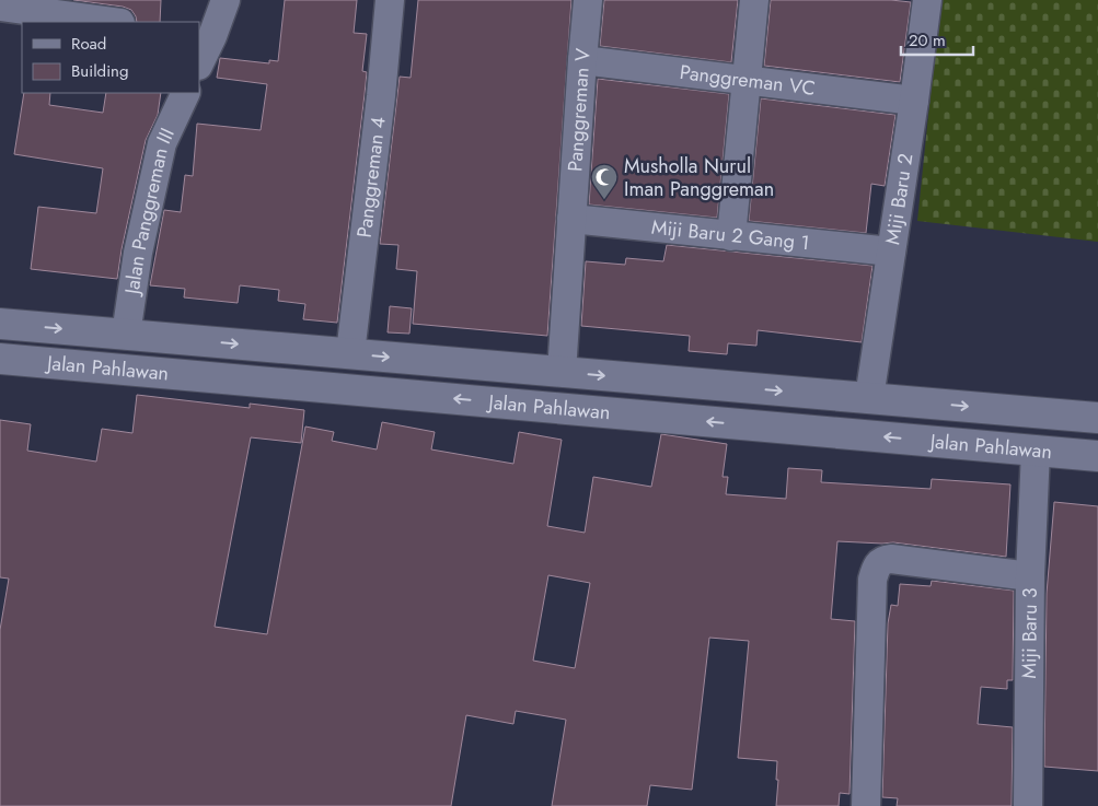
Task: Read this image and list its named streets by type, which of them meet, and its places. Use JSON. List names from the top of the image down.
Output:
{
  "streets": {
    "main road": ["Jalan Pahlawan"],
    "street": [
      "Panggreman VC",
      "Panggreman V",
      "Panggreman 4",
      "Miji Baru 2",
      "Jalan Panggreman III",
      "Miji Baru 2 Gang 1",
      "Miji Baru 3"
    ]
  },
  "crossings": [
    ["Panggreman VC", "Panggreman V"],
    ["Panggreman VC", "Miji Baru 2"],
    ["Panggreman V", "Miji Baru 2 Gang 1"],
    ["Panggreman V", "Jalan Pahlawan"],
    ["Panggreman 4", "Jalan Pahlawan"],
    ["Miji Baru 2", "Miji Baru 2 Gang 1"],
    ["Miji Baru 2", "Jalan Pahlawan"],
    ["Jalan Panggreman III", "Jalan Pahlawan"],
    ["Jalan Pahlawan", "Miji Baru 3"]
  ],
  "places": {
    "mosque": ["Musholla Nurul Iman Panggreman"]
  },
  "legend": ["Road", "Building"],
  "scale_bar": "20 m"
}
